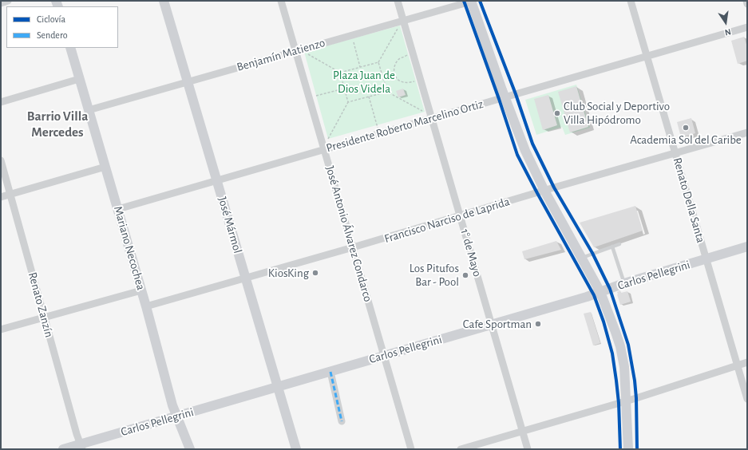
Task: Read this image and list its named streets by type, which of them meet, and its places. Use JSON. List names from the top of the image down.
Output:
{
  "streets": {
    "street": [
      "Benjamín Matienzo",
      "Presidente Roberto Marcelino Ortiz",
      "Renato Della Santa",
      "Francisco Narciso de Laprida",
      "José Mármol",
      "José Antonio Álvarez Condarco",
      "Mariano Necochea",
      "1° de Mayo",
      "Carlos Pellegrini",
      "Renato Zanzín"
    ]
  },
  "crossings": [
    ["Benjamín Matienzo", "José Mármol"],
    ["Benjamín Matienzo", "José Antonio Álvarez Condarco"],
    ["Benjamín Matienzo", "Mariano Necochea"],
    ["Benjamín Matienzo", "1° de Mayo"],
    ["Presidente Roberto Marcelino Ortiz", "Renato Della Santa"],
    ["Presidente Roberto Marcelino Ortiz", "José Mármol"],
    ["Presidente Roberto Marcelino Ortiz", "José Antonio Álvarez Condarco"],
    ["Presidente Roberto Marcelino Ortiz", "Mariano Necochea"],
    ["Presidente Roberto Marcelino Ortiz", "1° de Mayo"],
    ["Renato Della Santa", "Francisco Narciso de Laprida"],
    ["Renato Della Santa", "Carlos Pellegrini"],
    ["Francisco Narciso de Laprida", "José Mármol"],
    ["Francisco Narciso de Laprida", "José Antonio Álvarez Condarco"],
    ["Francisco Narciso de Laprida", "Mariano Necochea"],
    ["Francisco Narciso de Laprida", "1° de Mayo"],
    ["José Mármol", "Carlos Pellegrini"],
    ["José Antonio Álvarez Condarco", "Carlos Pellegrini"],
    ["Mariano Necochea", "Carlos Pellegrini"],
    ["1° de Mayo", "Carlos Pellegrini"],
    ["Carlos Pellegrini", "Renato Zanzín"]
  ],
  "districts": ["Barrio Villa Mercedes"],
  "parks": ["Plaza Juan de Dios Videla"],
  "places": [
    "Club Social y Deportivo Villa Hipódromo",
    "Academia Sol del Caribe",
    "KiosKing",
    "Los Pitufos Bar - Pool",
    "Cafe Sportman"
  ],
  "legend": ["Ciclovía", "Sendero"],
  "north": "bottom"
}
